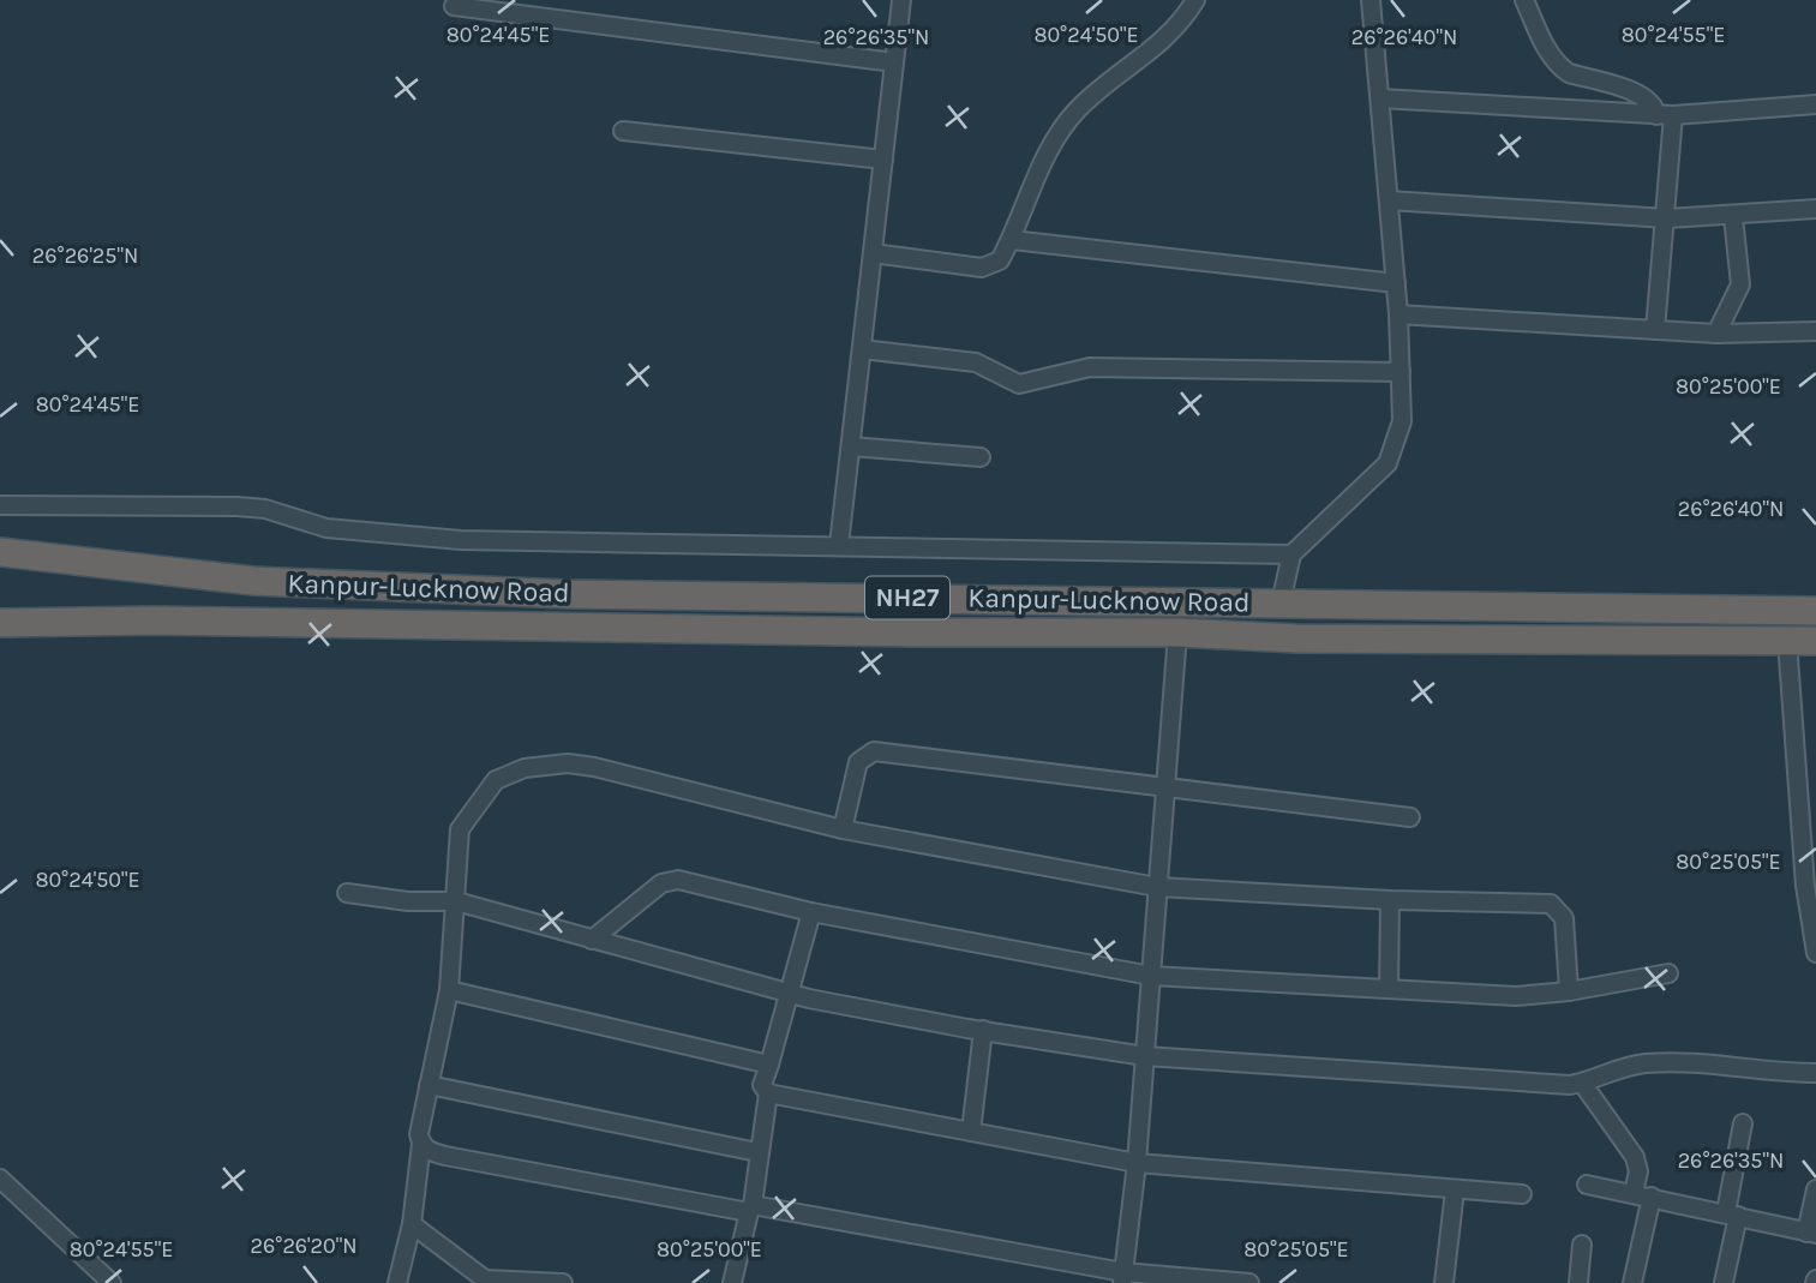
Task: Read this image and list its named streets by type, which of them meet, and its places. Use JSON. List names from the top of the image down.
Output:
{
  "streets": {
    "highway": ["Kanpur-Lucknow Road", "NH27"]
  },
  "coordinates": [
    "80°24'45\"E",
    "80°24'55\"E",
    "80°24'50\"E",
    "26°26'35\"N",
    "26°26'40\"N",
    "26°26'25\"N",
    "80°25'00\"E",
    "80°25'05\"E",
    "26°26'20\"N"
  ]
}
